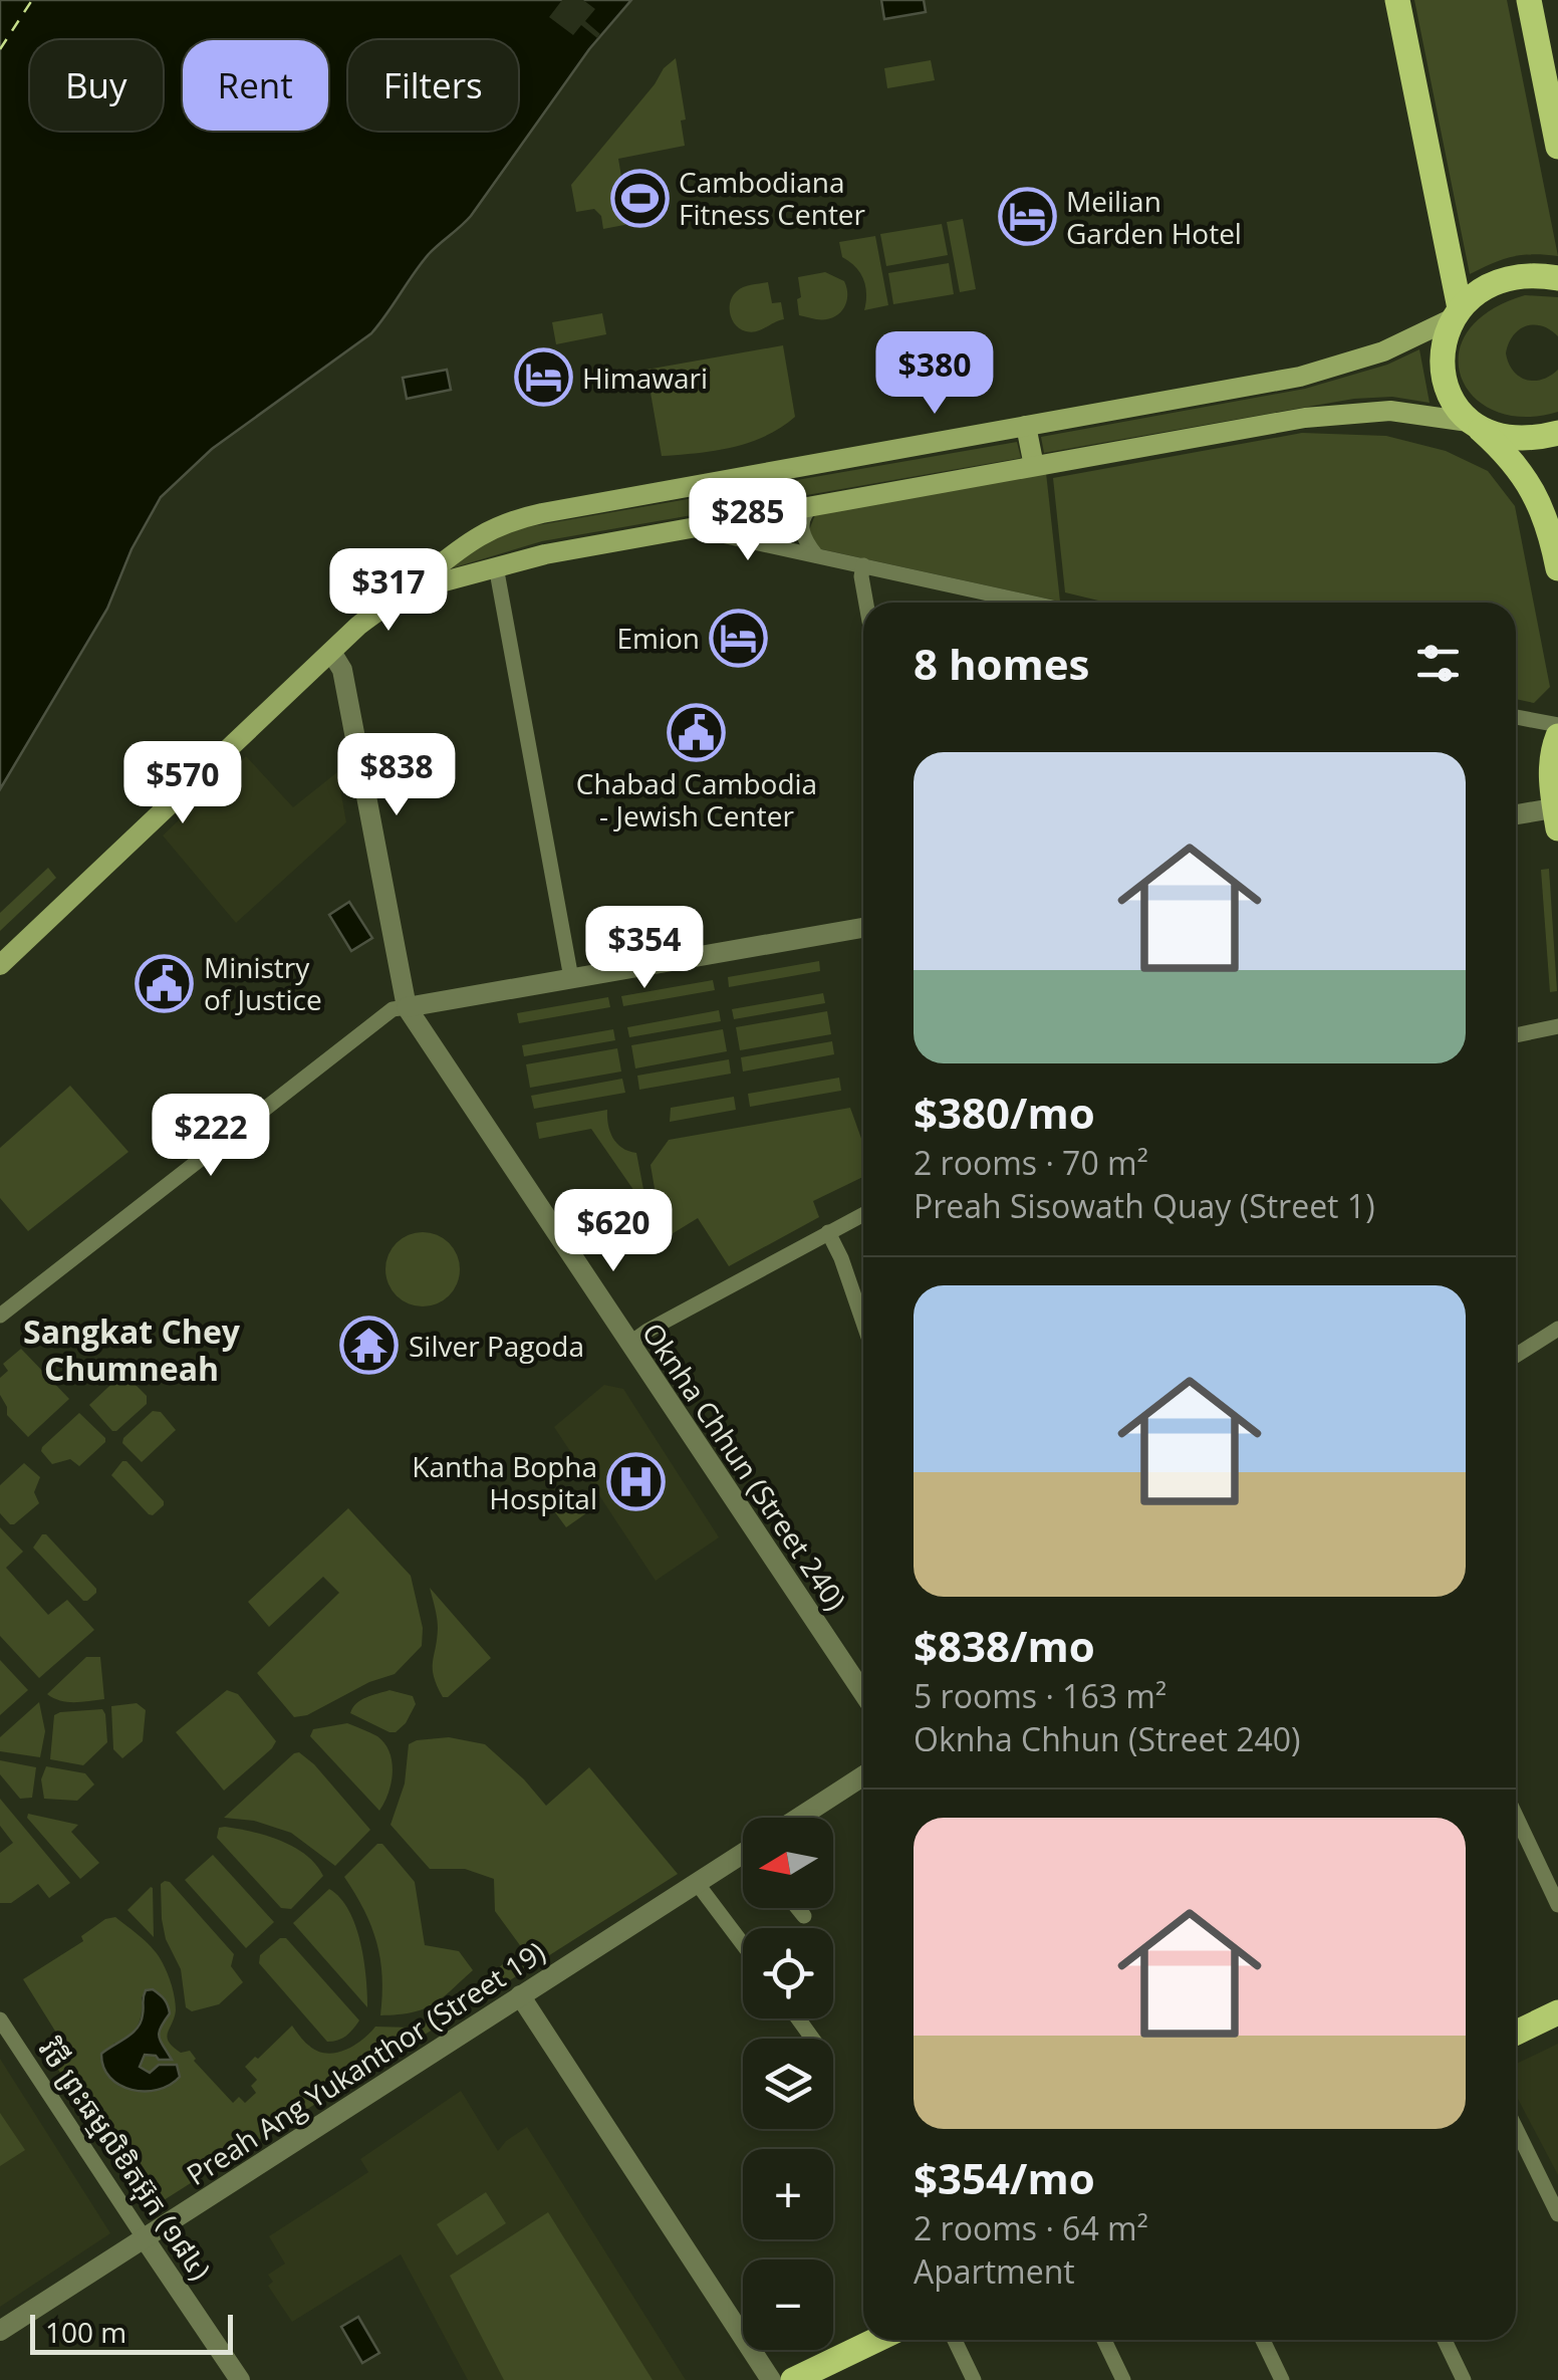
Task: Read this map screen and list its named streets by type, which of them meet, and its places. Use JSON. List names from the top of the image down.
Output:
{
  "streets": {
    "street": ["Oknha Chhun (Street 240)", "Preah Ang Yukanthor (Street 19)", "វិថី ព្រះធម្មលិខិតអ៊ុក (១៨៤)"]
  },
  "crossings": [
    ["Preah Ang Yukanthor (Street 19)", "វិថី ព្រះធម្មលិខិតអ៊ុក (១៨៤)"]
  ],
  "districts": ["Sangkat Chey Chumneah"],
  "places": {
    "sports": ["Cambodiana Fitness Center"],
    "hotel": ["Meilian Garden Hotel", "Himawari", "Emion"],
    "public building": ["Chabad Cambodia - Jewish Center", "Ministry of Justice"],
    "temple": ["Silver Pagoda"],
    "hospital": ["Kantha Bopha Hospital"]
  },
  "scale_bar": "100 m",
  "north": "left",
  "page": {
    "chip": ["Buy", "Rent", "Filters"],
    "price": [
      "$380",
      "$285",
      "$317",
      "$838",
      "$570",
      "$354",
      "$222",
      "$620"
    ],
    "heading": "8 homes",
    "list": [
      {
        "name": "$380/mo",
        "note": "2 rooms · 70 m² · Preah Sisowath Quay (Street 1)"
      },
      {
        "name": "$838/mo",
        "note": "5 rooms · 163 m² · Oknha Chhun (Street 240)"
      },
      {
        "name": "$354/mo",
        "note": "2 rooms · 64 m² · Apartment"
      }
    ],
    "map_buttons": ["+", "−"],
    "scale": "100 m"
  }
}
